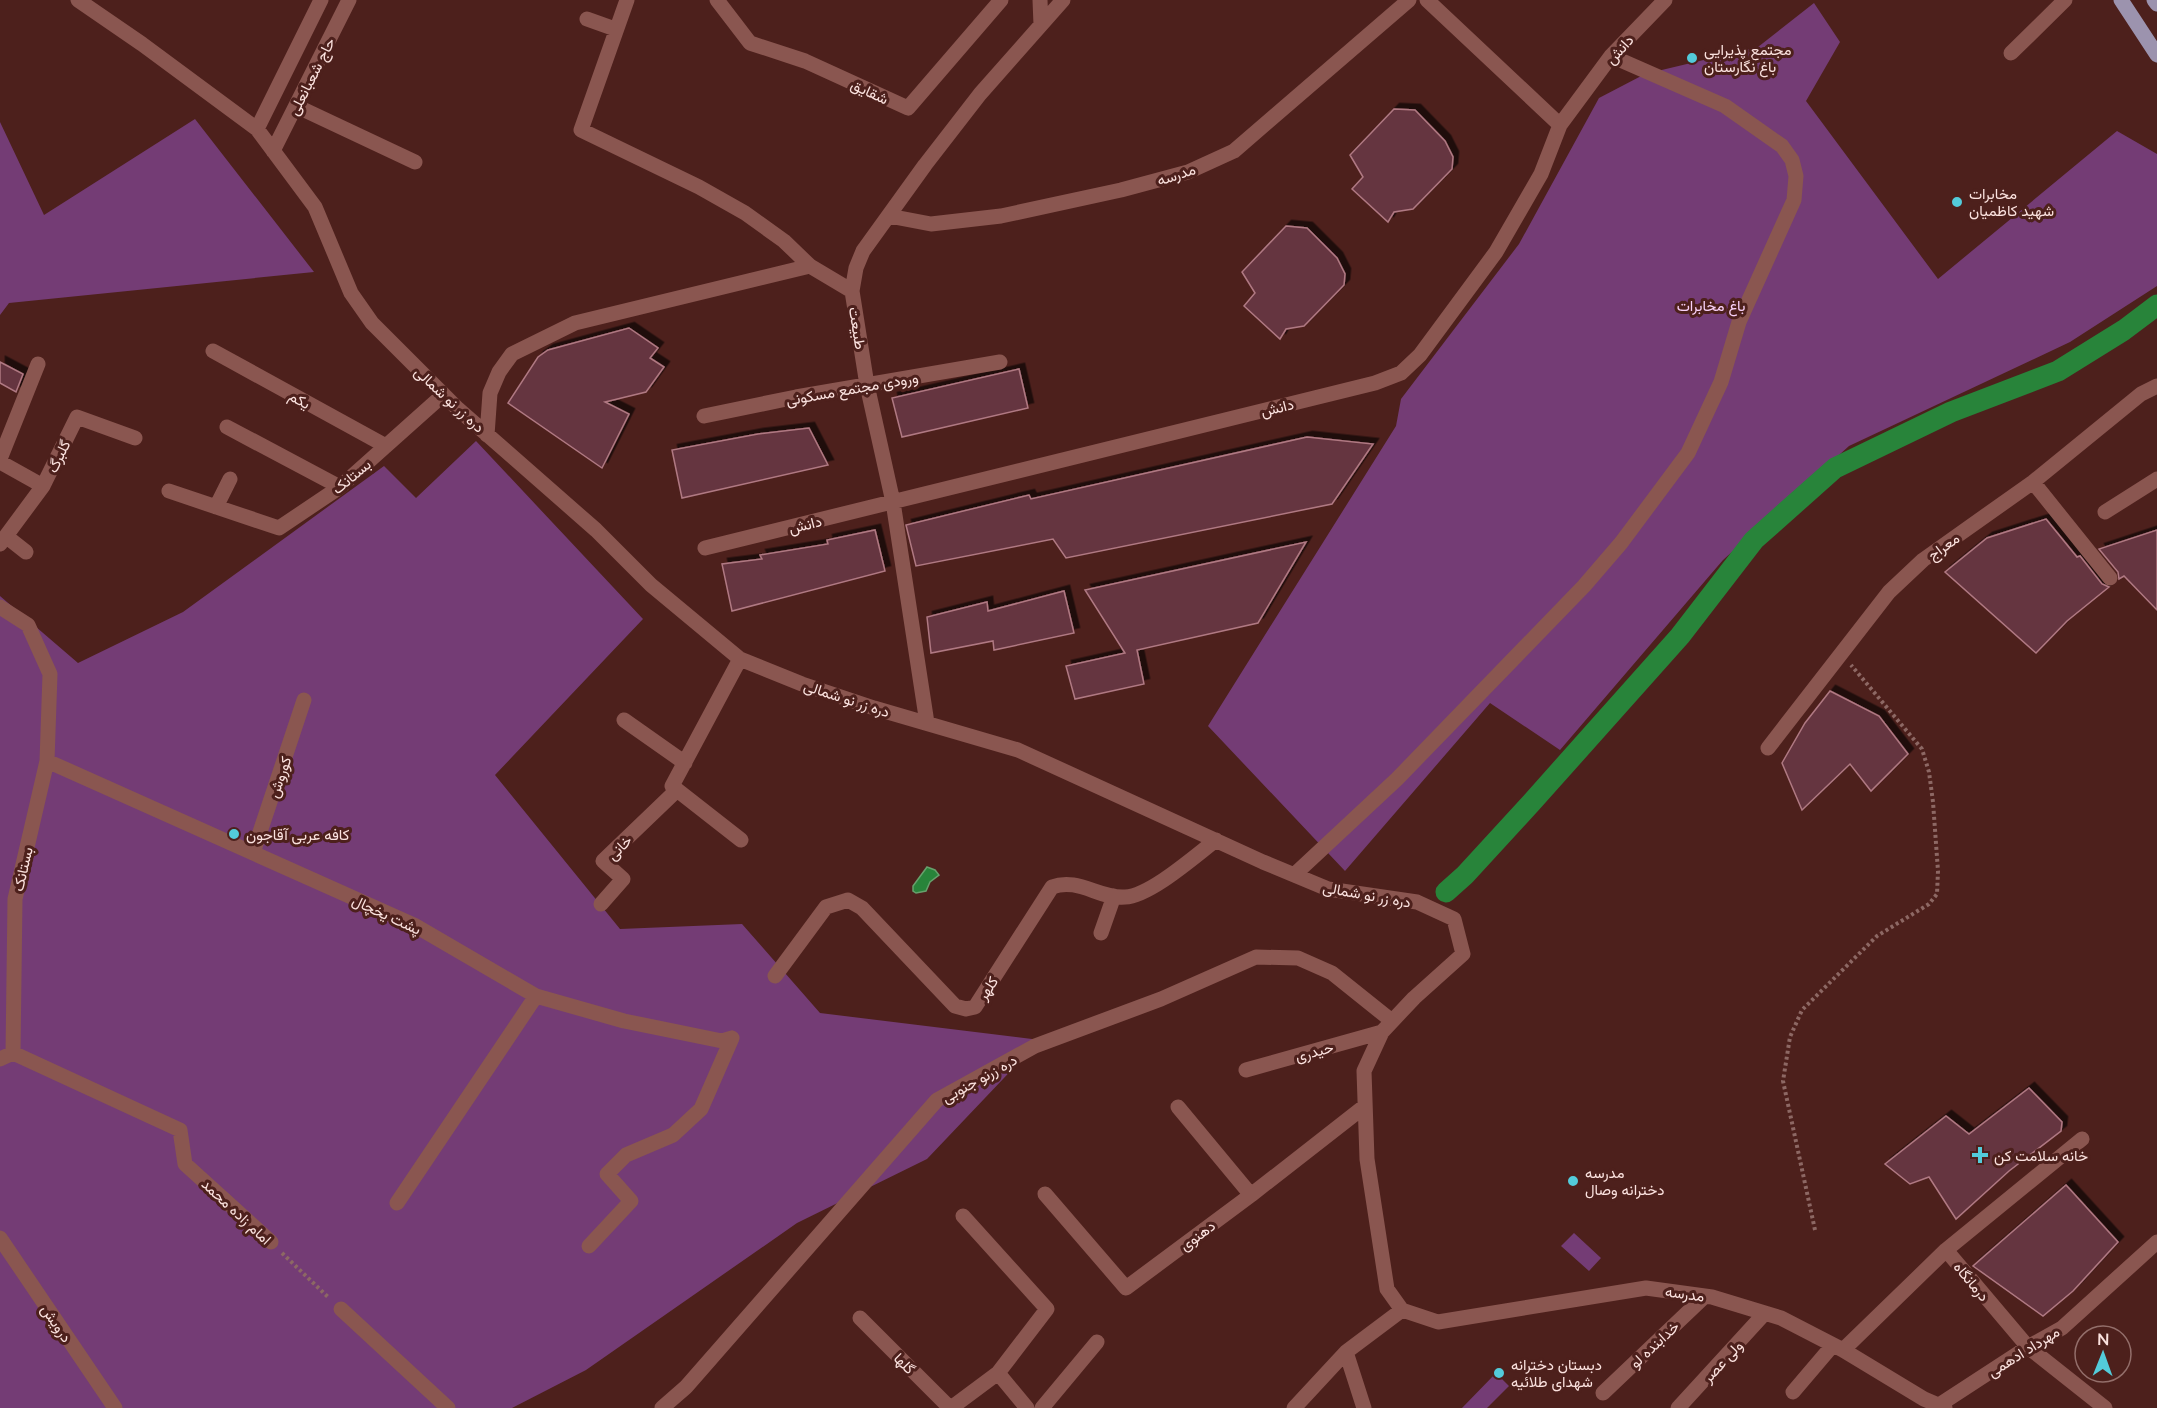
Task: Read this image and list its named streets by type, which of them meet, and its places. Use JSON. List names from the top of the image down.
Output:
{
  "streets": {
    "street": [
      "دانش",
      "حاج شعبانعلی",
      "شقایق",
      "مدرسه",
      "طبیعت",
      "ورودی مجتمع مسکونی",
      "یکم",
      "دره زر نو شمالی",
      "گلبرگ",
      "بستانک",
      "معراج",
      "کوروش",
      "خانی",
      "پشت یخچال",
      "کلهر",
      "حیدری",
      "دره زرنو جنوبی",
      "امام زاده محمد",
      "دهنوی",
      "درمانگاه",
      "درویش",
      "خدابنده لو",
      "مهرداد ادهمی",
      "ولی عصر",
      "گلها"
    ]
  },
  "crossings": [
    ["دانش", "طبیعت"],
    ["حاج شعبانعلی", "دره زر نو شمالی"],
    ["مدرسه", "طبیعت"],
    ["مدرسه", "دره زر نو شمالی"],
    ["مدرسه", "درمانگاه"],
    ["مدرسه", "خدابنده لو"],
    ["مدرسه", "مهرداد ادهمی"],
    ["مدرسه", "ولی عصر"],
    ["طبیعت", "ورودی مجتمع مسکونی"],
    ["طبیعت", "دره زر نو شمالی"],
    ["یکم", "بستانک"],
    ["دره زر نو شمالی", "بستانک"],
    ["دره زر نو شمالی", "خانی"],
    ["دره زر نو شمالی", "کلهر"],
    ["دره زر نو شمالی", "حیدری"],
    ["دره زر نو شمالی", "دره زرنو جنوبی"],
    ["دره زر نو شمالی", "دهنوی"],
    ["بستانک", "پشت یخچال"],
    ["بستانک", "امام زاده محمد"],
    ["کوروش", "پشت یخچال"],
    ["حیدری", "دره زرنو جنوبی"],
    ["درمانگاه", "مهرداد ادهمی"]
  ],
  "parks": ["باغ مخابرات"],
  "places": {
    "other": [
      "مجتمع پذیرایی باغ نگارستان",
      "مخابرات شهید کاظمیان",
      "کافه عربی آقاجون",
      "مدرسه دخترانه وصال",
      "دبستان دخترانه شهدای طلائیه"
    ],
    "health": ["خانه سلامت کن"]
  },
  "north": "top"
}
